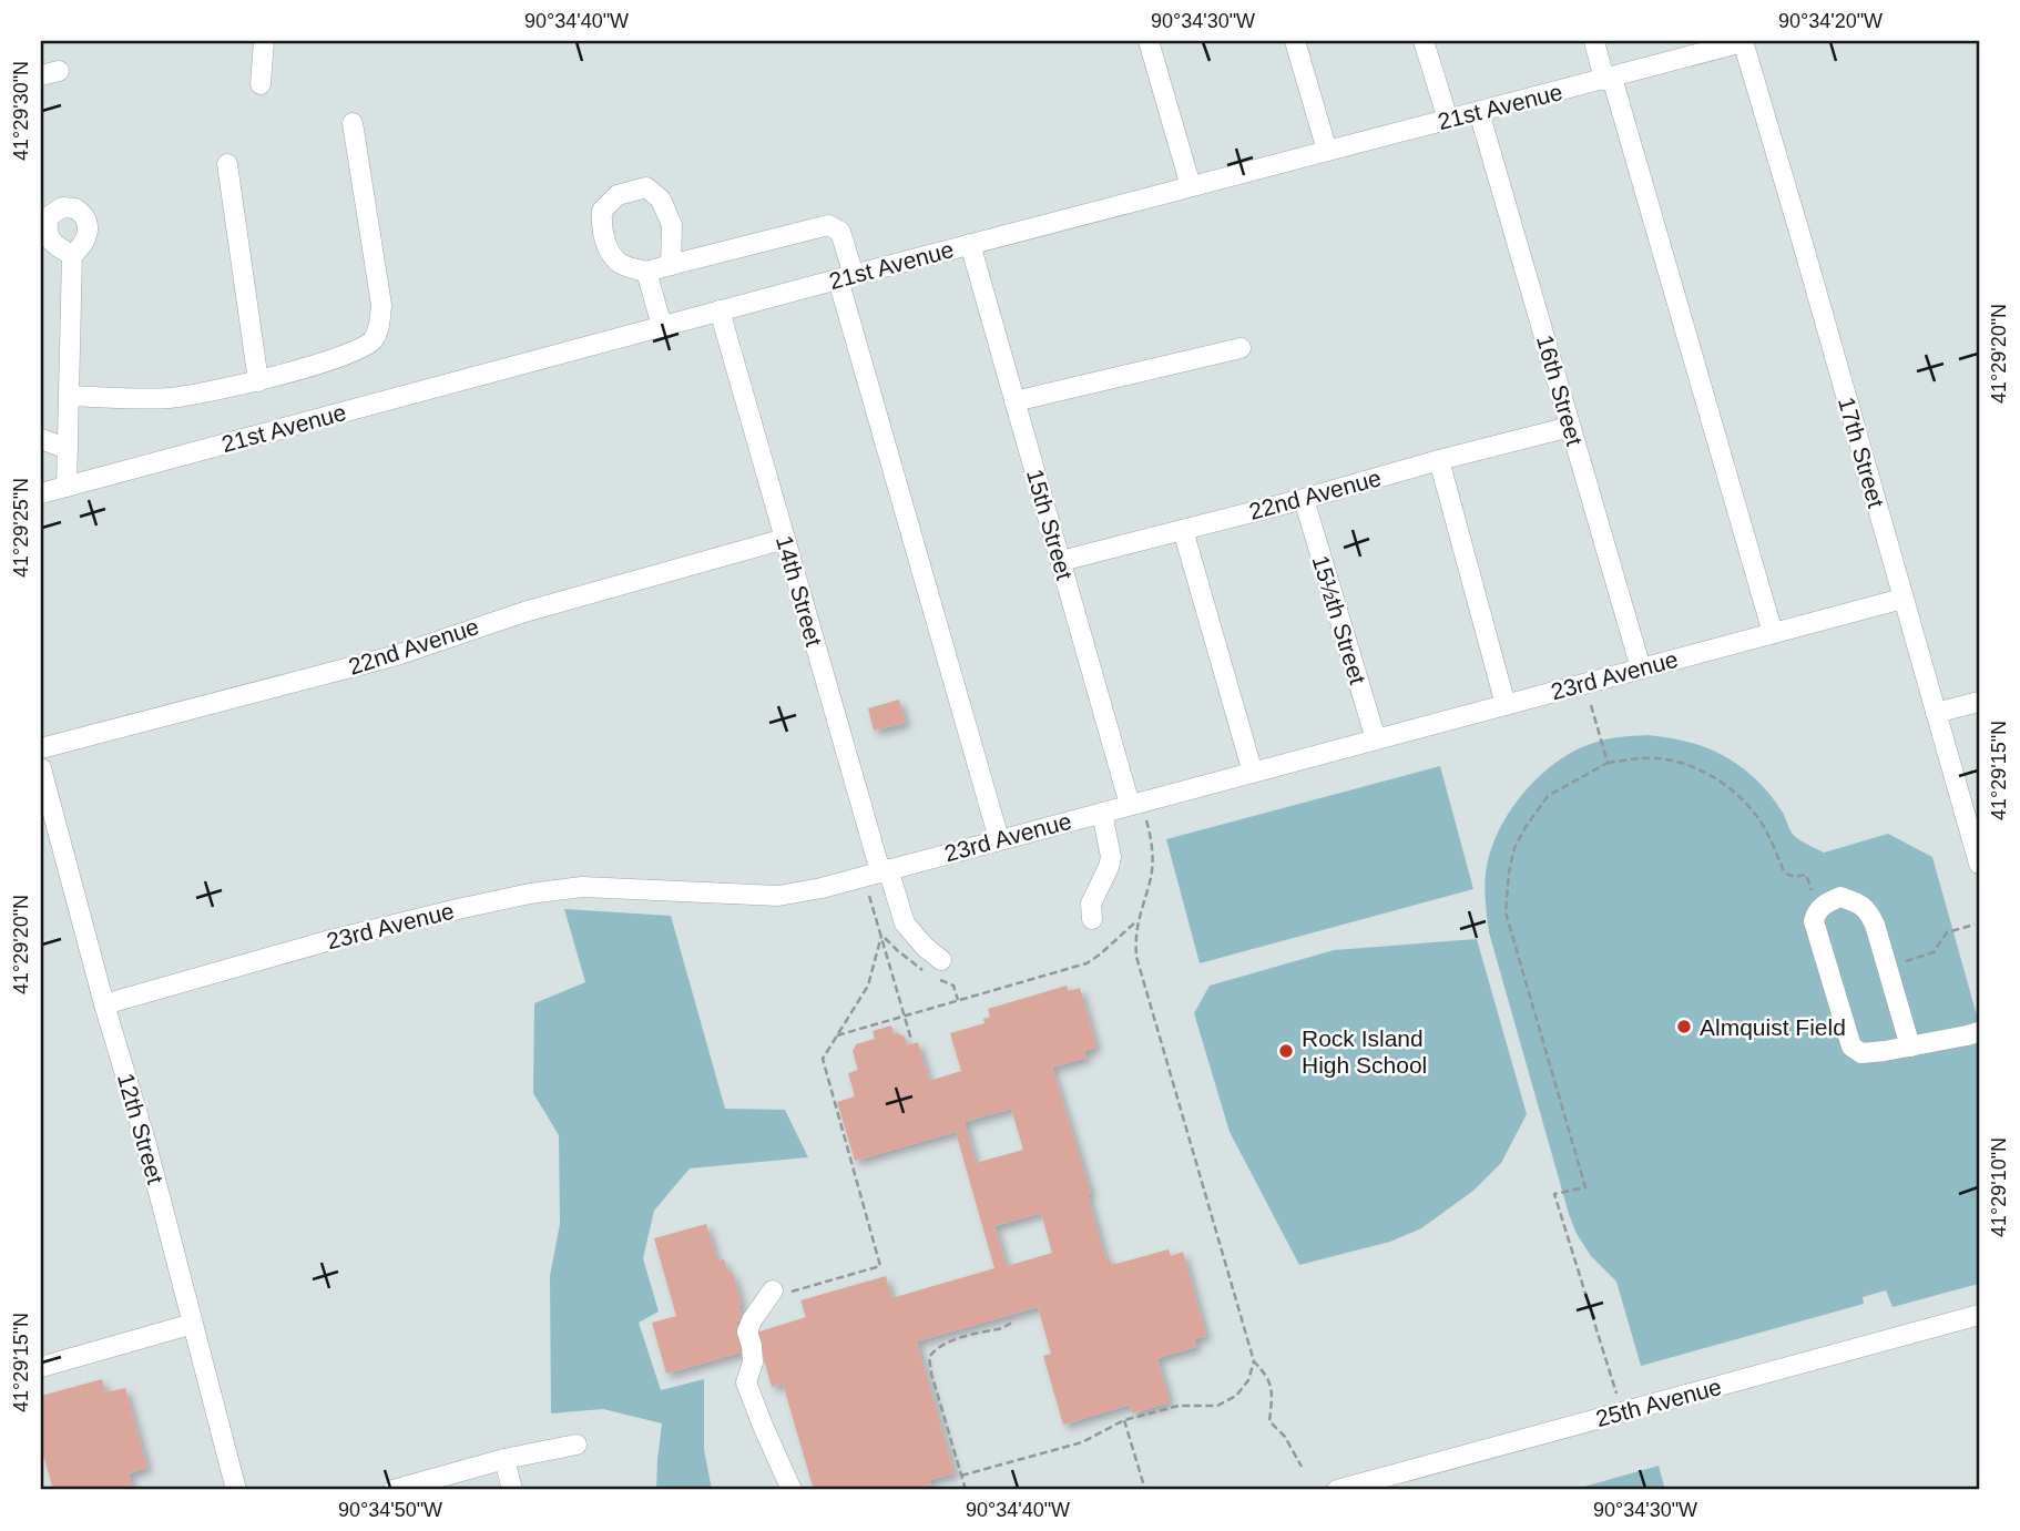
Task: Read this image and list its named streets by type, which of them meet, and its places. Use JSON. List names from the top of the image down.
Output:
{
  "streets": {
    "street": [
      "21st Avenue",
      "16th Street",
      "17th Street",
      "22nd Avenue",
      "15th Street",
      "14th Street",
      "15½th Street",
      "23rd Avenue",
      "12th Street",
      "25th Avenue"
    ]
  },
  "crossings": [
    ["21st Avenue", "16th Street"],
    ["21st Avenue", "17th Street"],
    ["21st Avenue", "15th Street"],
    ["21st Avenue", "14th Street"],
    ["16th Street", "22nd Avenue"],
    ["16th Street", "23rd Avenue"],
    ["17th Street", "23rd Avenue"],
    ["22nd Avenue", "15th Street"],
    ["22nd Avenue", "14th Street"],
    ["22nd Avenue", "15½th Street"],
    ["15th Street", "23rd Avenue"],
    ["14th Street", "23rd Avenue"],
    ["15½th Street", "23rd Avenue"],
    ["23rd Avenue", "12th Street"]
  ],
  "places": ["Almquist Field", "Rock Island High School"],
  "coordinates": [
    "90°34'40\"W",
    "90°34'30\"W",
    "90°34'20\"W",
    "41°29'30\"N",
    "41°29'20\"N",
    "41°29'25\"N",
    "41°29'15\"N",
    "41°29'10\"N",
    "90°34'50\"W"
  ]
}
